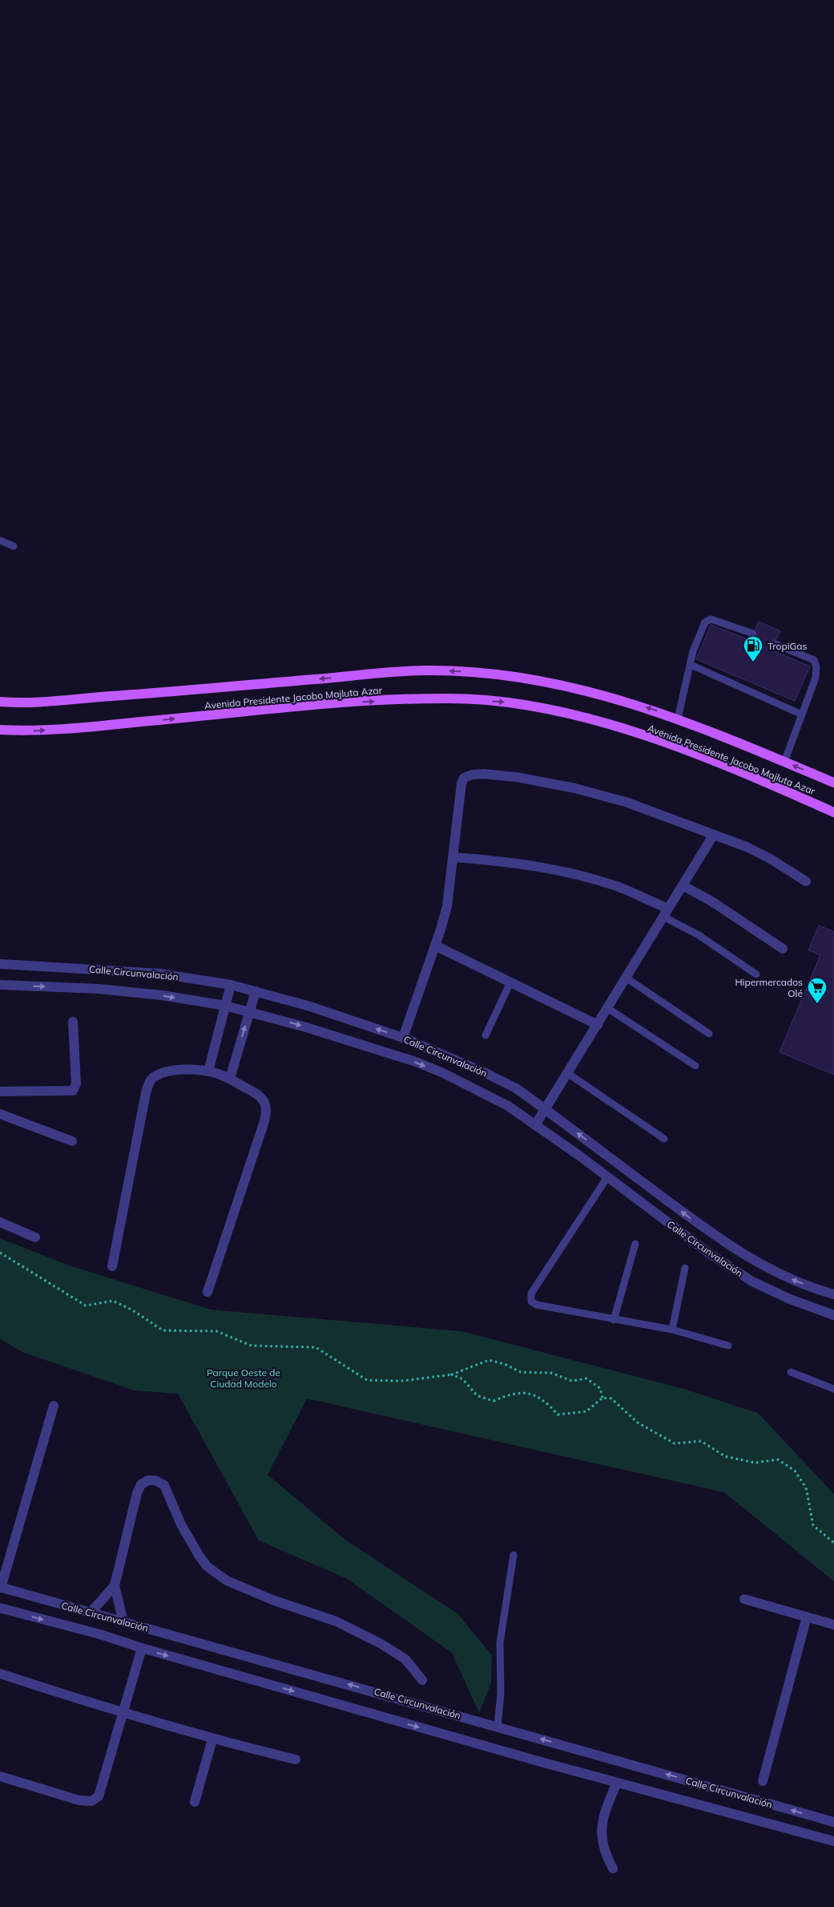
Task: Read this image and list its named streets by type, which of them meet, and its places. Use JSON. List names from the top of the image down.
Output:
{
  "streets": {
    "main road": ["Avenida Presidente Jacobo Majluta Azar"],
    "street": ["Calle Circunvalación"]
  },
  "parks": ["Parque Oeste de Ciudad Modelo"],
  "places": {
    "fuel station": ["TropiGas"],
    "supermarket": ["Hipermercados Olé"]
  }
}
